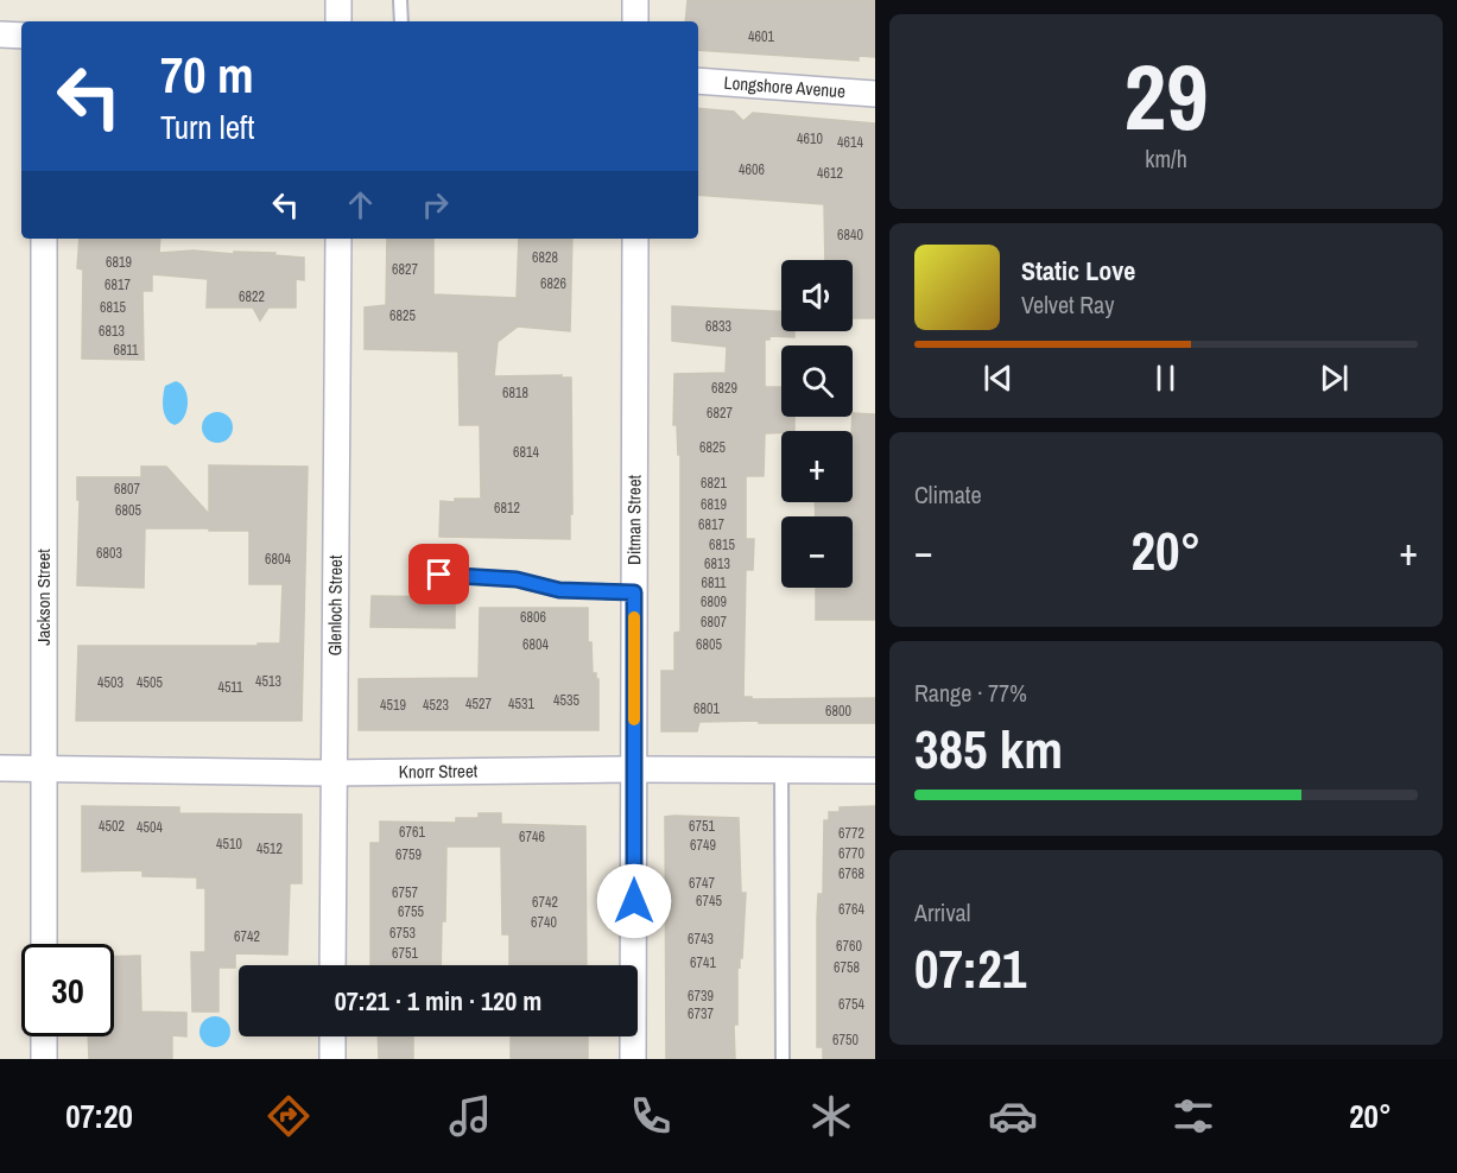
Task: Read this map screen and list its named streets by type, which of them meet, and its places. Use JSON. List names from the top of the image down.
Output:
{
  "streets": {
    "street": [
      "Longshore Avenue",
      "Ditman Street",
      "Jackson Street",
      "Glenloch Street",
      "Knorr Street"
    ]
  },
  "crossings": [
    ["Ditman Street", "Knorr Street"],
    ["Jackson Street", "Knorr Street"],
    ["Glenloch Street", "Knorr Street"]
  ],
  "house_numbers": [
    "4601",
    "4610",
    "4614",
    "4606",
    "4612",
    "6840",
    "6828",
    "6819",
    "6827",
    "6826",
    "6817",
    "6822",
    "6815",
    "6825",
    "6833",
    "6813",
    "6811",
    "6829",
    "6818",
    "6827",
    "6825",
    "6814",
    "6821",
    "6807",
    "6819",
    "6812",
    "6805",
    "6817",
    "6815",
    "6803",
    "6804",
    "6813",
    "6811",
    "6809",
    "6806",
    "6807",
    "6804",
    "6805",
    "4513",
    "4503",
    "4505",
    "4511",
    "4535",
    "4527",
    "4531",
    "4519",
    "4523",
    "6801",
    "6800",
    "4502",
    "6751",
    "4504",
    "6761",
    "6772",
    "6746",
    "4510",
    "6749",
    "4512",
    "6770",
    "6759",
    "6768",
    "6747",
    "6757",
    "6745",
    "6742",
    "6764",
    "6755",
    "6740",
    "6753",
    "6742",
    "6743",
    "6760",
    "6751",
    "6741",
    "6758",
    "6739",
    "6754",
    "6737",
    "6750"
  ],
  "page": {
    "tile": [
      ["29", "km/h"],
      "Climate",
      ["Range · 77%", "385 km"],
      ["Arrival", "07:21"]
    ],
    "turn": ["70 m", "Turn left"],
    "song": ["Static Love", "Velvet Ray"],
    "map_buttons": ["+", "−"],
    "heat": ["−", "20°", "+"],
    "limit": "30",
    "trip": "07:21 · 1 min · 120 m",
    "tabs": ["07:20", "20°"]
  }
}
